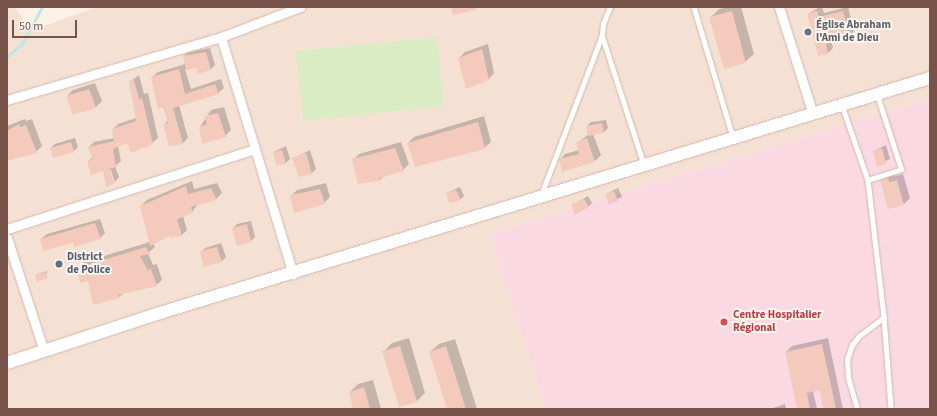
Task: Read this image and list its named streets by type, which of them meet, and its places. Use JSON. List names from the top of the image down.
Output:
{
  "places": ["Église Abraham l'Ami de Dieu", "District de Police", "Centre Hospitalier Régional"],
  "scale_bar": "50 m"
}
